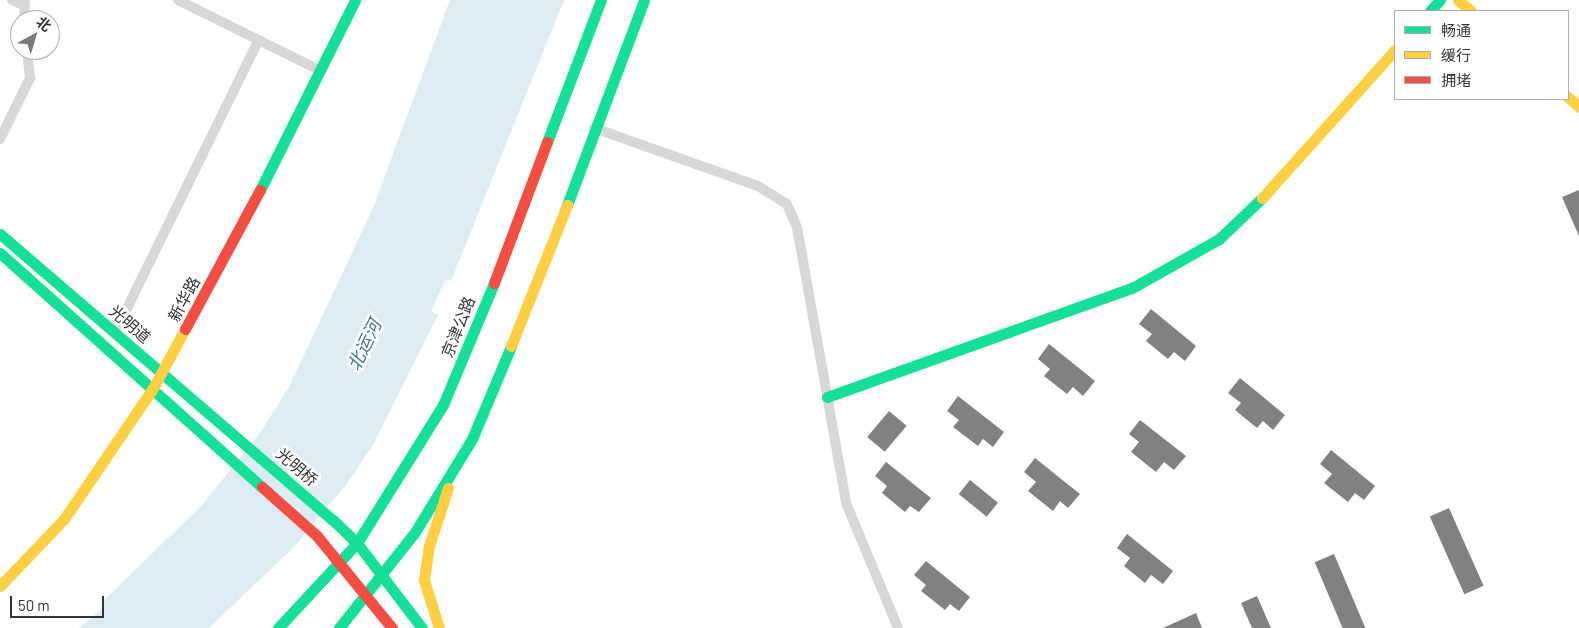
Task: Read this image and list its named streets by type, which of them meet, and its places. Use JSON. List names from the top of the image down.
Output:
{
  "streets": {
    "main road": [
      "新华路",
      "光明道",
      "京津公路",
      "光明桥"
    ]
  },
  "crossings": [
    ["新华路", "光明道"],
    ["光明道", "京津公路"],
    ["光明道", "光明桥"],
    ["京津公路", "光明桥"]
  ],
  "water": ["北运河"],
  "legend": ["畅通", "缓行", "拥堵"],
  "scale_bar": "50 m",
  "north": "top right"
}
